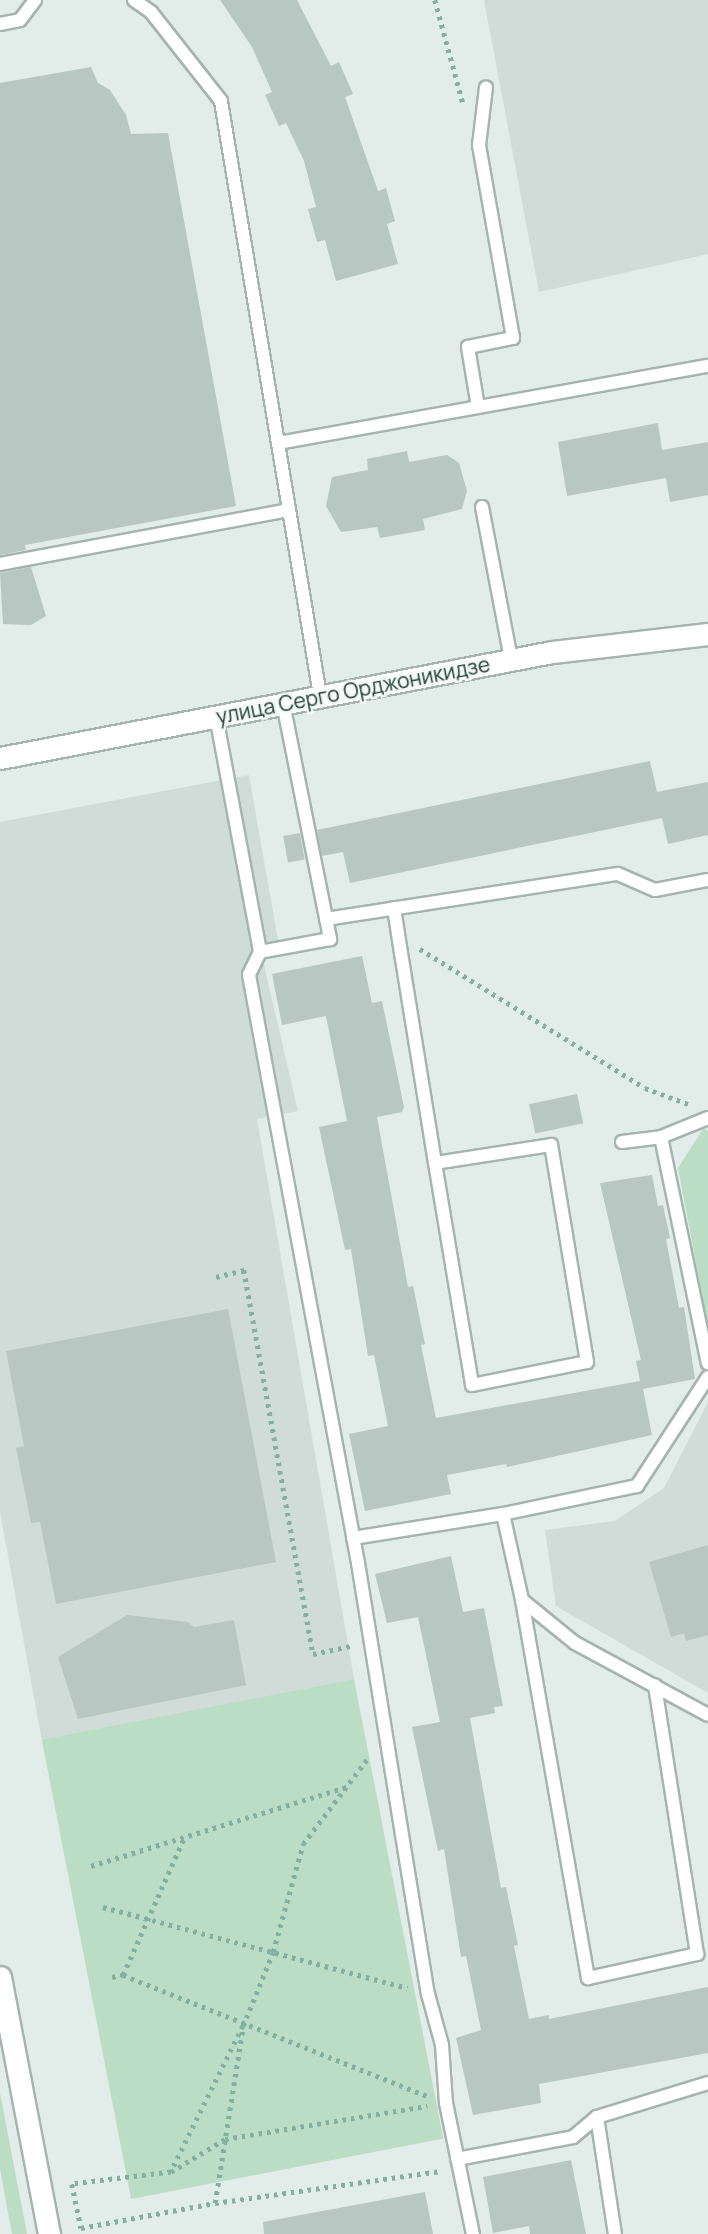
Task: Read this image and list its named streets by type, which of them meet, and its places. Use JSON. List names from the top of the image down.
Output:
{
  "streets": {
    "street": ["улица Серго Орджоникидзе"]
  }
}
